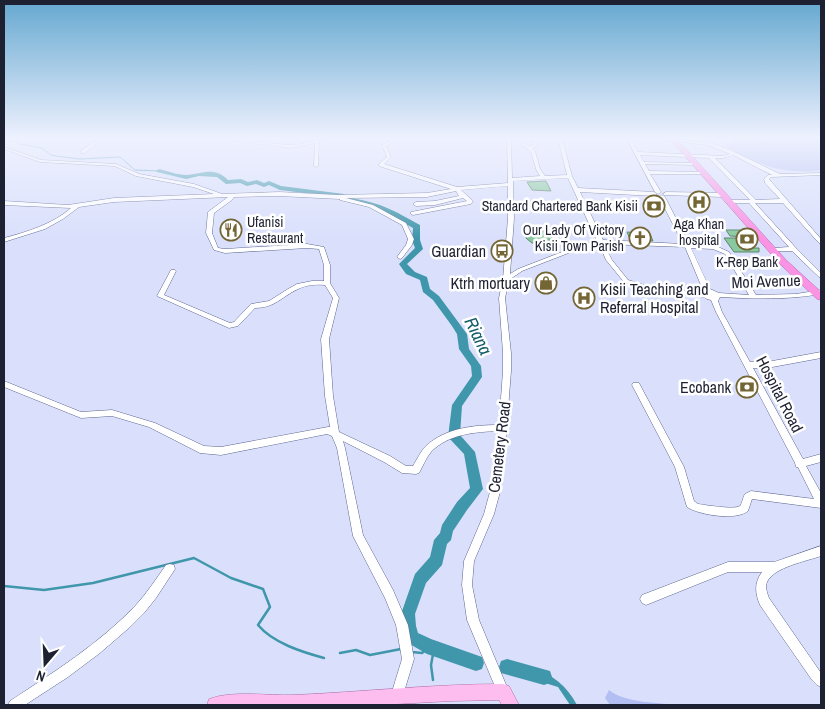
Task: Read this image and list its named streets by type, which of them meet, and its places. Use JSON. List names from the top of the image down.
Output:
{
  "streets": {
    "street": ["Moi Avenue", "Hospital Road", "Cemetery Road"]
  },
  "crossings": [
    ["Moi Avenue", "Hospital Road"]
  ],
  "water": ["Riana"],
  "places": {
    "hospital": ["Aga Khan hospital", "Kisii Teaching and Referral Hospital"],
    "bank": ["Standard Chartered Bank Kisii", "K-Rep Bank", "Ecobank"],
    "restaurant": ["Ufanisi Restaurant"],
    "church": ["Our Lady Of Victory Kisii Town Parish"],
    "bus stop": ["Guardian"],
    "shop": ["Ktrh mortuary"]
  },
  "north": "bottom"
}
